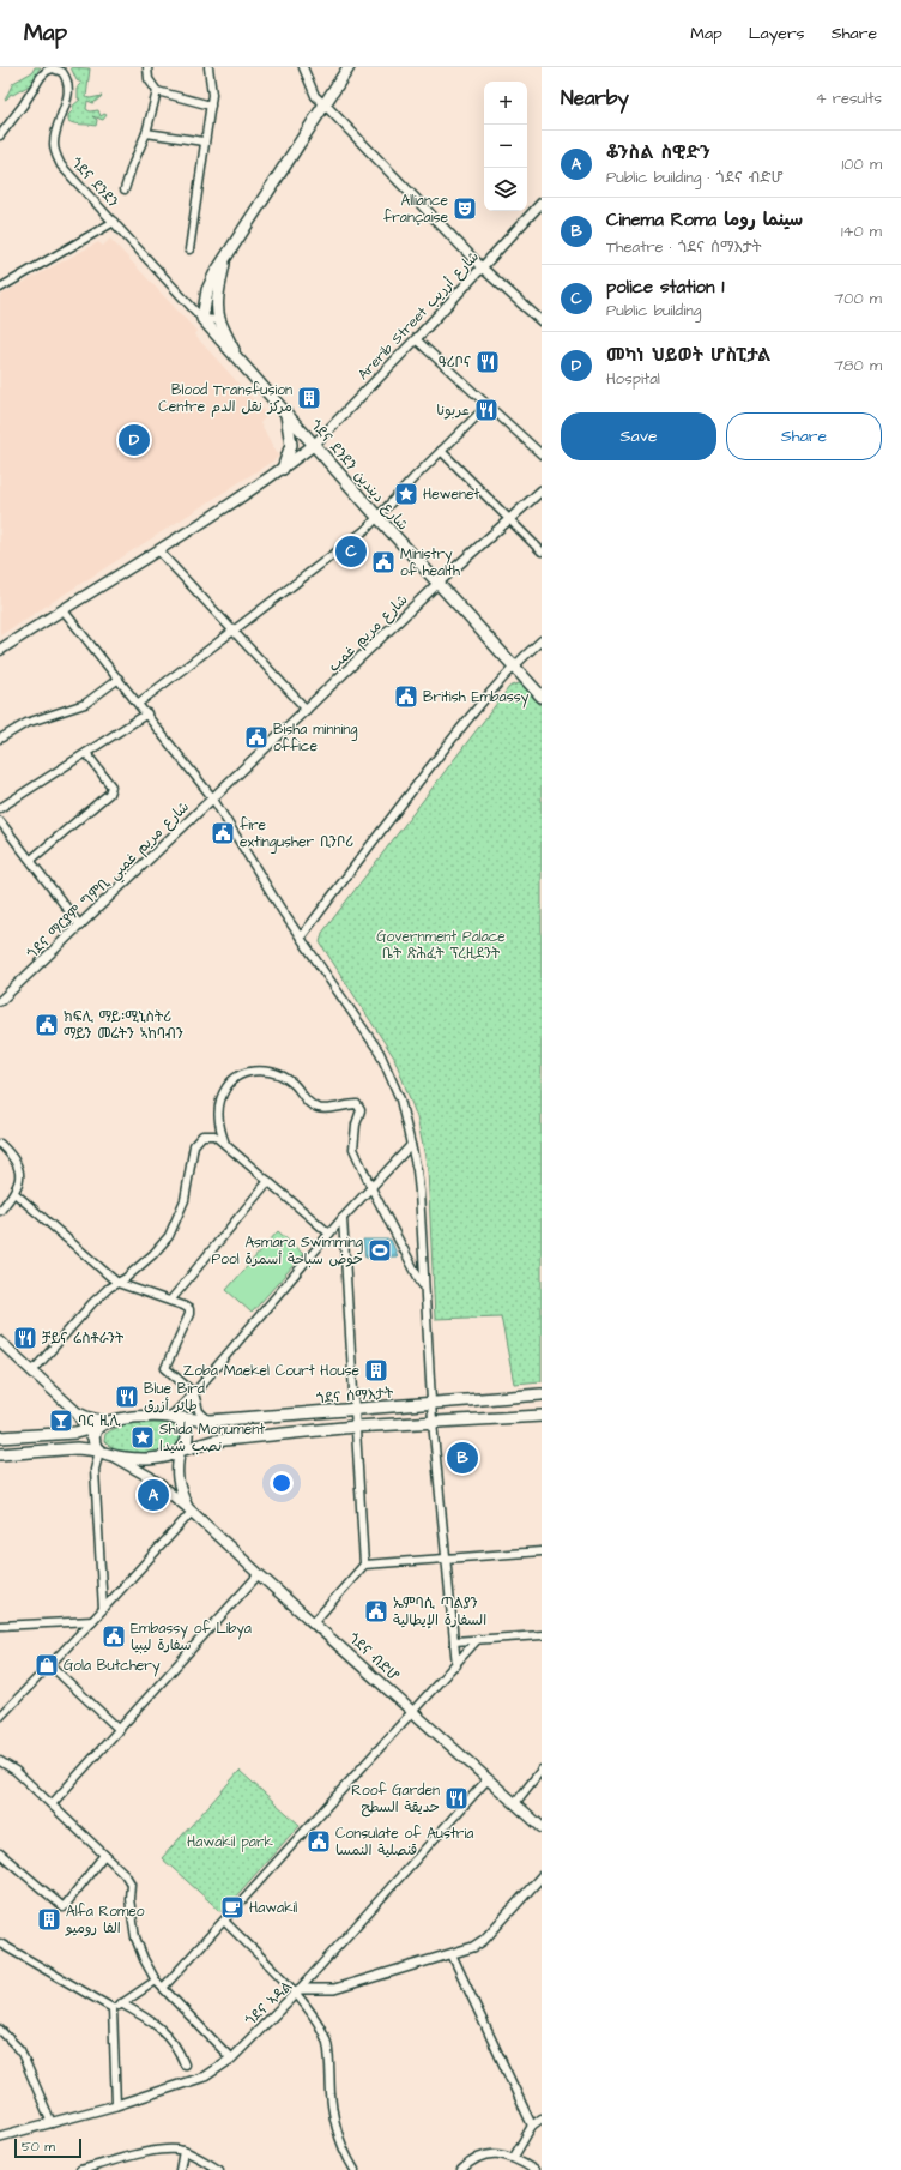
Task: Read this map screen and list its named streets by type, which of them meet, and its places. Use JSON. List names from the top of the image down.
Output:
{
  "streets": {
    "main road": ["ጎደና ደንደን شارع ديندين", "ጎደና ሰማእታት", "ጎደና ብድሆ"],
    "street": [
      "ጎደና ደንደን",
      "Arerib Street شارع أرريب",
      "شارع مريم غمب",
      "ጎደና ማርያም ግምቢ شارع مريم غمبي",
      "ጎደና ኣዳል"
    ]
  },
  "crossings": [
    ["ጎደና ደንደን", "ጎደና ደንደን شارع ديندين"],
    ["Arerib Street شارع أرريب", "ጎደና ደንደን شارع ديندين"],
    ["ጎደና ደንደን شارع ديندين", "شارع مريم غمب"],
    ["شارع مريم غمب", "ጎደና ማርያም ግምቢ شارع مريم غمبي"]
  ],
  "parks": ["Government Palace ቤት ጽሕፈት ፕረዚደንት", "Hawakil park"],
  "places": {
    "theatre": ["Alliance française"],
    "restaurant": [
      "ዓሪቦና",
      "عربونا",
      "ቻይና ሬስቶራንት",
      "Blue Bird طائر أزرق",
      "Roof Garden حديقة السطح"
    ],
    "building": ["Blood Transfusion Centre مركز نقل الدم", "Zoba Maekel Court House", "Alfa Romeo الفا روميو"],
    "place": ["Hewenet", "Shida Monument نصب شيدا"],
    "public building": [
      "Ministry of health",
      "British Embassy",
      "Bisha minning office",
      "fire extingusher ቢንቦሪ",
      "ክፍሊ ማይ፡ሚኒስትሪ ማይን መሬትን ኣከባብን",
      "ኤምባሲ ጣልያን السفارة الإيطالية",
      "Embassy of Libya سفارة ليبيا",
      "Consulate of Austria قنصلية النمسا"
    ],
    "sports": ["Asmara Swimming Pool حوض سباحة أسمرة"],
    "bar": ["ባር ዚሊ"],
    "shop": ["Gola Butchery"],
    "cafe": ["Hawakil"]
  },
  "scale_bar": "50 m",
  "page": {
    "header": "Map",
    "nav": ["Map", "Layers", "Share"],
    "heading": ["Nearby", "4 results"],
    "map_buttons": ["+", "−"],
    "list": [
      {
        "mark": "A",
        "name": "ቆንስል ስዊድን",
        "note": "Public building · ጎደና ብድሆ",
        "value": "100 m"
      },
      {
        "mark": "B",
        "name": "Cinema Roma سينما روما",
        "note": "Theatre · ጎደና ሰማእታት",
        "value": "140 m"
      },
      {
        "mark": "C",
        "name": "police station 1",
        "note": "Public building",
        "value": "700 m"
      },
      {
        "mark": "D",
        "name": "መካነ ህይወት ሆስፒታል",
        "note": "Hospital",
        "value": "780 m"
      }
    ],
    "buttons": ["Save", "Share"],
    "pins": [
      "D",
      "C",
      "B",
      "A"
    ],
    "scale": "50 m"
  }
}
